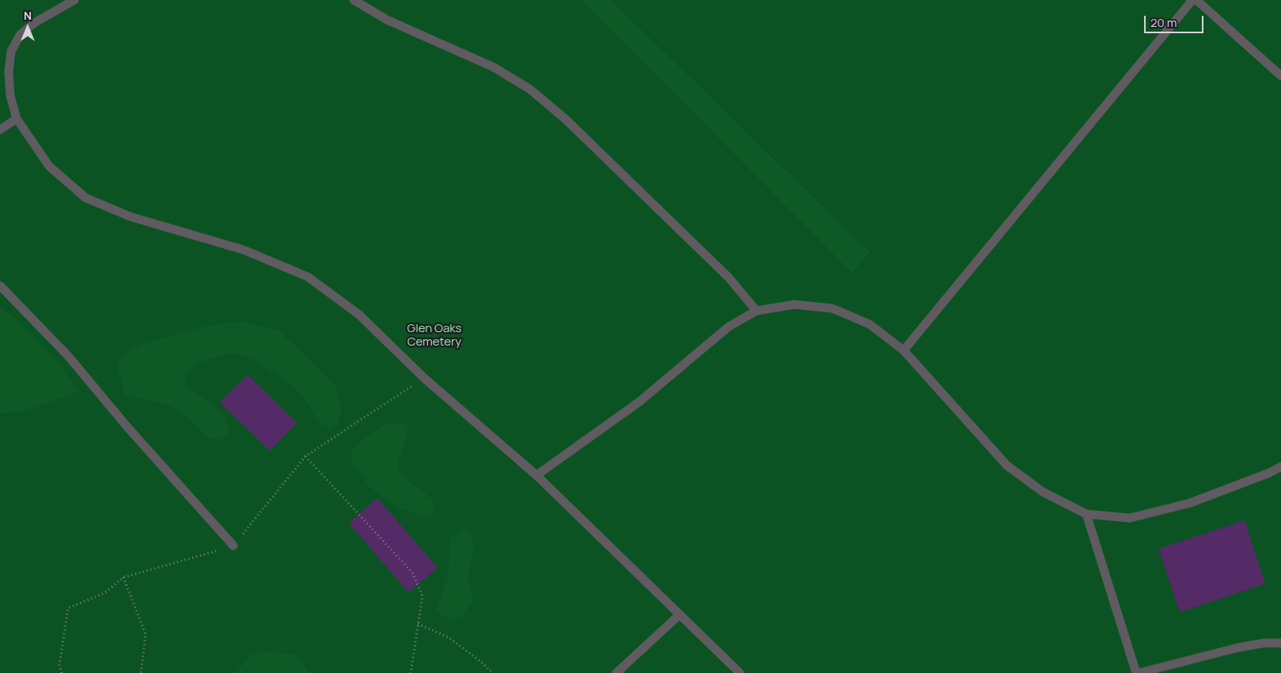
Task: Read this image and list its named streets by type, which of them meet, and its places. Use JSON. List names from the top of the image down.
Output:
{
  "parks": ["Glen Oaks Cemetery"],
  "scale_bar": "20 m",
  "north": "top"
}
